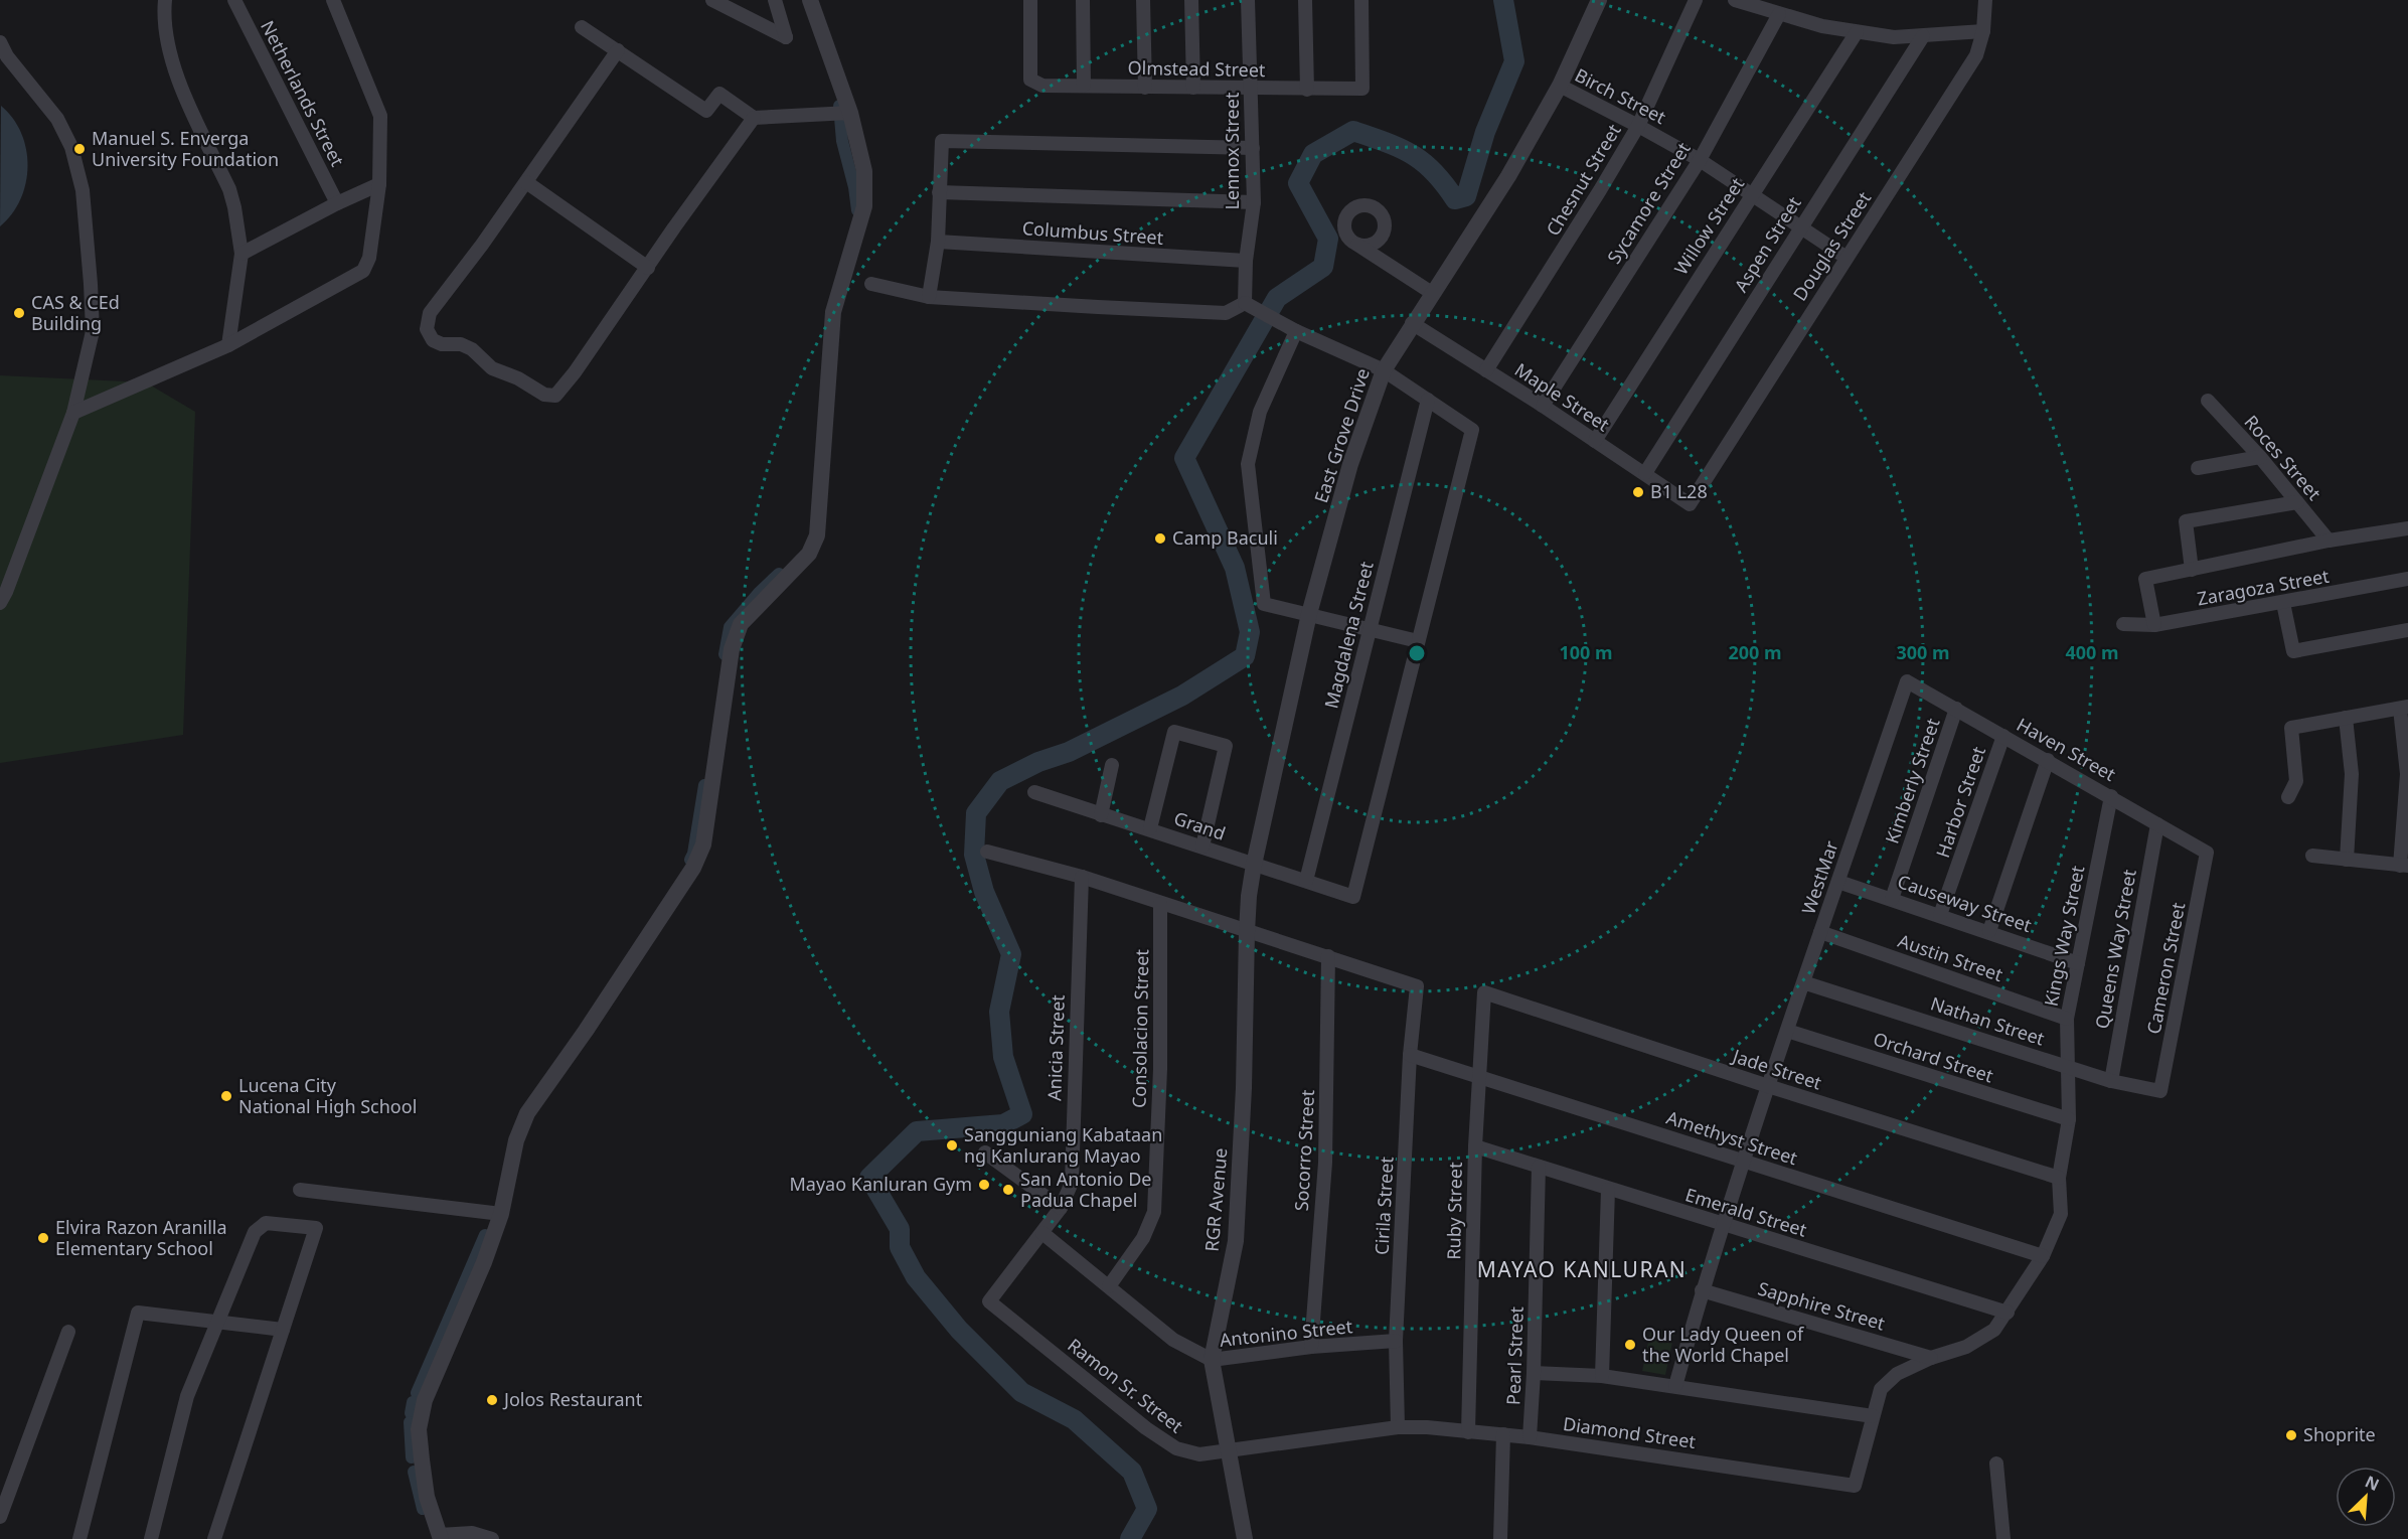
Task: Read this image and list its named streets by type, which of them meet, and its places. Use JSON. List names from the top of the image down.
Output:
{
  "streets": {
    "street": [
      "Olmstead Street",
      "Netherlands Street",
      "Birch Street",
      "Lennox Street",
      "Chesnut Street",
      "Sycamore Street",
      "Willow Street",
      "Columbus Street",
      "Aspen Street",
      "Douglas Street",
      "Maple Street",
      "East Grove Drive",
      "Roces Street",
      "Zaragoza Street",
      "Magdalena Street",
      "Haven Street",
      "Kimberly Street",
      "Harbor Street",
      "Grand",
      "WestMar",
      "Causeway Street",
      "Kings Way Street",
      "Queens Way Street",
      "Austin Street",
      "Cameron Street",
      "Nathan Street",
      "Consolacion Street",
      "Anicia Street",
      "Orchard Street",
      "Jade Street",
      "Amethyst Street",
      "Socorro Street",
      "RGR Avenue",
      "Cirila Street",
      "Ruby Street",
      "Emerald Street",
      "Sapphire Street",
      "Antonino Street",
      "Pearl Street",
      "Ramon Sr. Street",
      "Diamond Street"
    ]
  },
  "crossings": [
    ["Olmstead Street", "Lennox Street"],
    ["Birch Street", "Chesnut Street"],
    ["Birch Street", "Sycamore Street"],
    ["Birch Street", "Willow Street"],
    ["Birch Street", "Aspen Street"],
    ["Birch Street", "Douglas Street"],
    ["Birch Street", "East Grove Drive"],
    ["Lennox Street", "Columbus Street"],
    ["Chesnut Street", "Maple Street"],
    ["Sycamore Street", "Maple Street"],
    ["Willow Street", "Maple Street"],
    ["Aspen Street", "Maple Street"],
    ["Douglas Street", "Maple Street"],
    ["Maple Street", "East Grove Drive"],
    ["East Grove Drive", "Grand"],
    ["East Grove Drive", "RGR Avenue"],
    ["Magdalena Street", "Grand"],
    ["Haven Street", "Kimberly Street"],
    ["Haven Street", "Harbor Street"],
    ["Haven Street", "WestMar"],
    ["Haven Street", "Kings Way Street"],
    ["Haven Street", "Queens Way Street"],
    ["Haven Street", "Cameron Street"],
    ["Kimberly Street", "Causeway Street"],
    ["Harbor Street", "Causeway Street"],
    ["WestMar", "Causeway Street"],
    ["WestMar", "Austin Street"],
    ["WestMar", "Nathan Street"],
    ["WestMar", "Orchard Street"],
    ["WestMar", "Jade Street"],
    ["WestMar", "Amethyst Street"],
    ["WestMar", "Emerald Street"],
    ["WestMar", "Sapphire Street"],
    ["Causeway Street", "Kings Way Street"],
    ["Kings Way Street", "Austin Street"],
    ["Kings Way Street", "Nathan Street"],
    ["Kings Way Street", "Orchard Street"],
    ["Kings Way Street", "Jade Street"],
    ["Kings Way Street", "Amethyst Street"],
    ["Kings Way Street", "Emerald Street"],
    ["Kings Way Street", "Sapphire Street"],
    ["Kings Way Street", "Diamond Street"],
    ["Queens Way Street", "Nathan Street"],
    ["Cameron Street", "Nathan Street"],
    ["Consolacion Street", "Antonino Street"],
    ["Anicia Street", "Antonino Street"],
    ["Anicia Street", "Ramon Sr. Street"],
    ["Jade Street", "Ruby Street"],
    ["Amethyst Street", "Cirila Street"],
    ["Amethyst Street", "Ruby Street"],
    ["Socorro Street", "Cirila Street"],
    ["Socorro Street", "Antonino Street"],
    ["RGR Avenue", "Antonino Street"],
    ["RGR Avenue", "Ramon Sr. Street"],
    ["Cirila Street", "Antonino Street"],
    ["Cirila Street", "Ramon Sr. Street"],
    ["Cirila Street", "Diamond Street"],
    ["Ruby Street", "Emerald Street"],
    ["Ruby Street", "Diamond Street"],
    ["Emerald Street", "Pearl Street"],
    ["Pearl Street", "Diamond Street"],
    ["Ramon Sr. Street", "Diamond Street"]
  ],
  "districts": ["MAYAO KANLURAN"],
  "places": [
    "Manuel S. Enverga University Foundation",
    "CAS & CEd Building",
    "B1 L28",
    "Camp Baculi",
    "Lucena City National High School",
    "Sangguniang Kabataan ng Kanlurang Mayao",
    "Mayao Kanluran Gym",
    "San Antonio De Padua Chapel",
    "Elvira Razon Aranilla Elementary School",
    "Our Lady Queen of the World Chapel",
    "Jolos Restaurant",
    "Shoprite"
  ],
  "north": "top right",
  "rings": [
    "100 m",
    "200 m",
    "300 m",
    "400 m"
  ]
}
